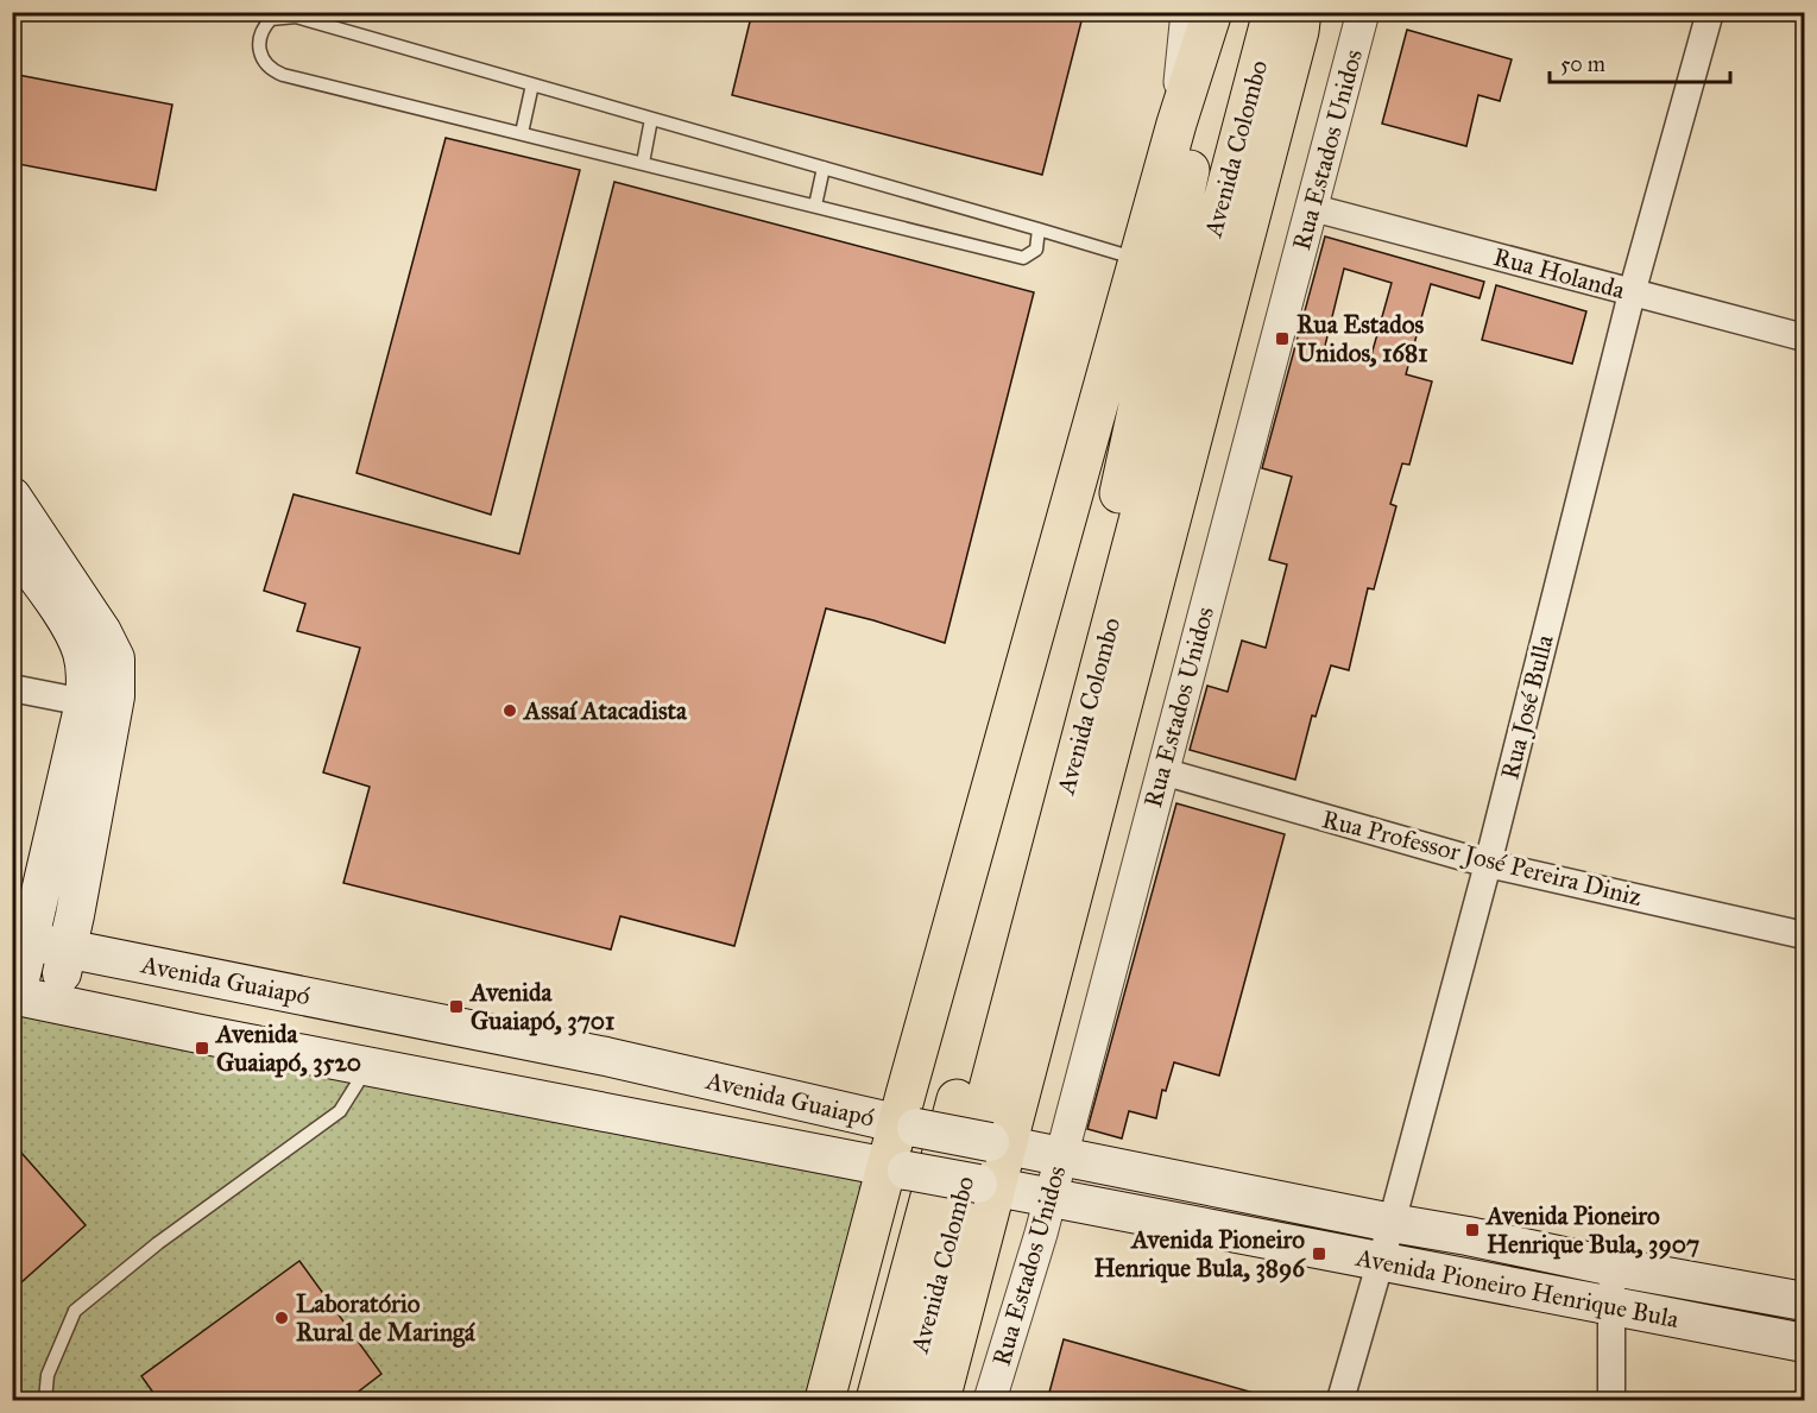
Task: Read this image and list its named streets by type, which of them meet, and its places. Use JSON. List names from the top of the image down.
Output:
{
  "streets": {
    "main road": ["Avenida Colombo", "Avenida Guaiapó", "Avenida Pioneiro Henrique Bula"],
    "street": [
      "Rua Estados Unidos",
      "Rua Holanda",
      "Rua José Bulla",
      "Rua Professor José Pereira Diniz"
    ]
  },
  "crossings": [
    ["Rua Estados Unidos", "Rua Holanda"],
    ["Rua Estados Unidos", "Rua Professor José Pereira Diniz"],
    ["Rua Estados Unidos", "Avenida Pioneiro Henrique Bula"],
    ["Rua Holanda", "Rua José Bulla"],
    ["Rua José Bulla", "Rua Professor José Pereira Diniz"],
    ["Rua José Bulla", "Avenida Pioneiro Henrique Bula"],
    ["Avenida Guaiapó", "Avenida Pioneiro Henrique Bula"]
  ],
  "places": {
    "transit": [
      "Rua Estados Unidos, 1681",
      "Avenida Guaiapó, 3701",
      "Avenida Guaiapó, 3520",
      "Avenida Pioneiro Henrique Bula, 3907",
      "Avenida Pioneiro Henrique Bula, 3896"
    ],
    "other": ["Assaí Atacadista", "Laboratório Rural de Maringá"]
  },
  "scale_bar": "50 m"
}
